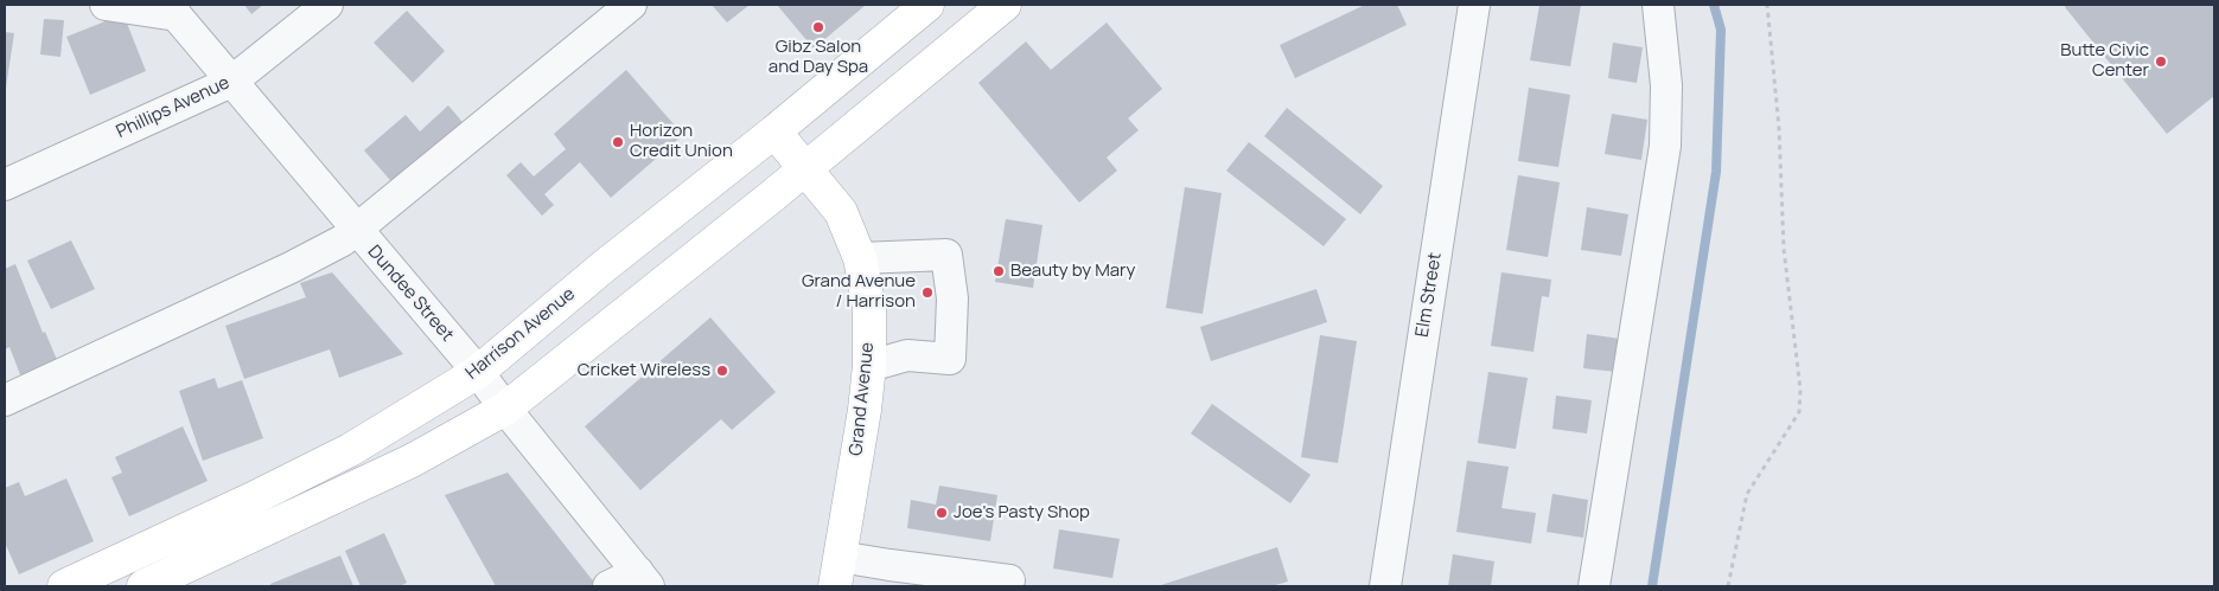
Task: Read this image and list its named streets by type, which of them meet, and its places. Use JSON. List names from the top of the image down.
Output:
{
  "streets": {
    "main road": ["Harrison Avenue", "Grand Avenue"],
    "street": ["Phillips Avenue", "Dundee Street", "Elm Street"]
  },
  "crossings": [
    ["Phillips Avenue", "Dundee Street"],
    ["Dundee Street", "Harrison Avenue"],
    ["Harrison Avenue", "Grand Avenue"]
  ],
  "places": [
    "Gibz Salon and Day Spa",
    "Butte Civic Center",
    "Horizon Credit Union",
    "Beauty by Mary",
    "Grand Avenue / Harrison",
    "Cricket Wireless",
    "Joe's Pasty Shop"
  ]
}
